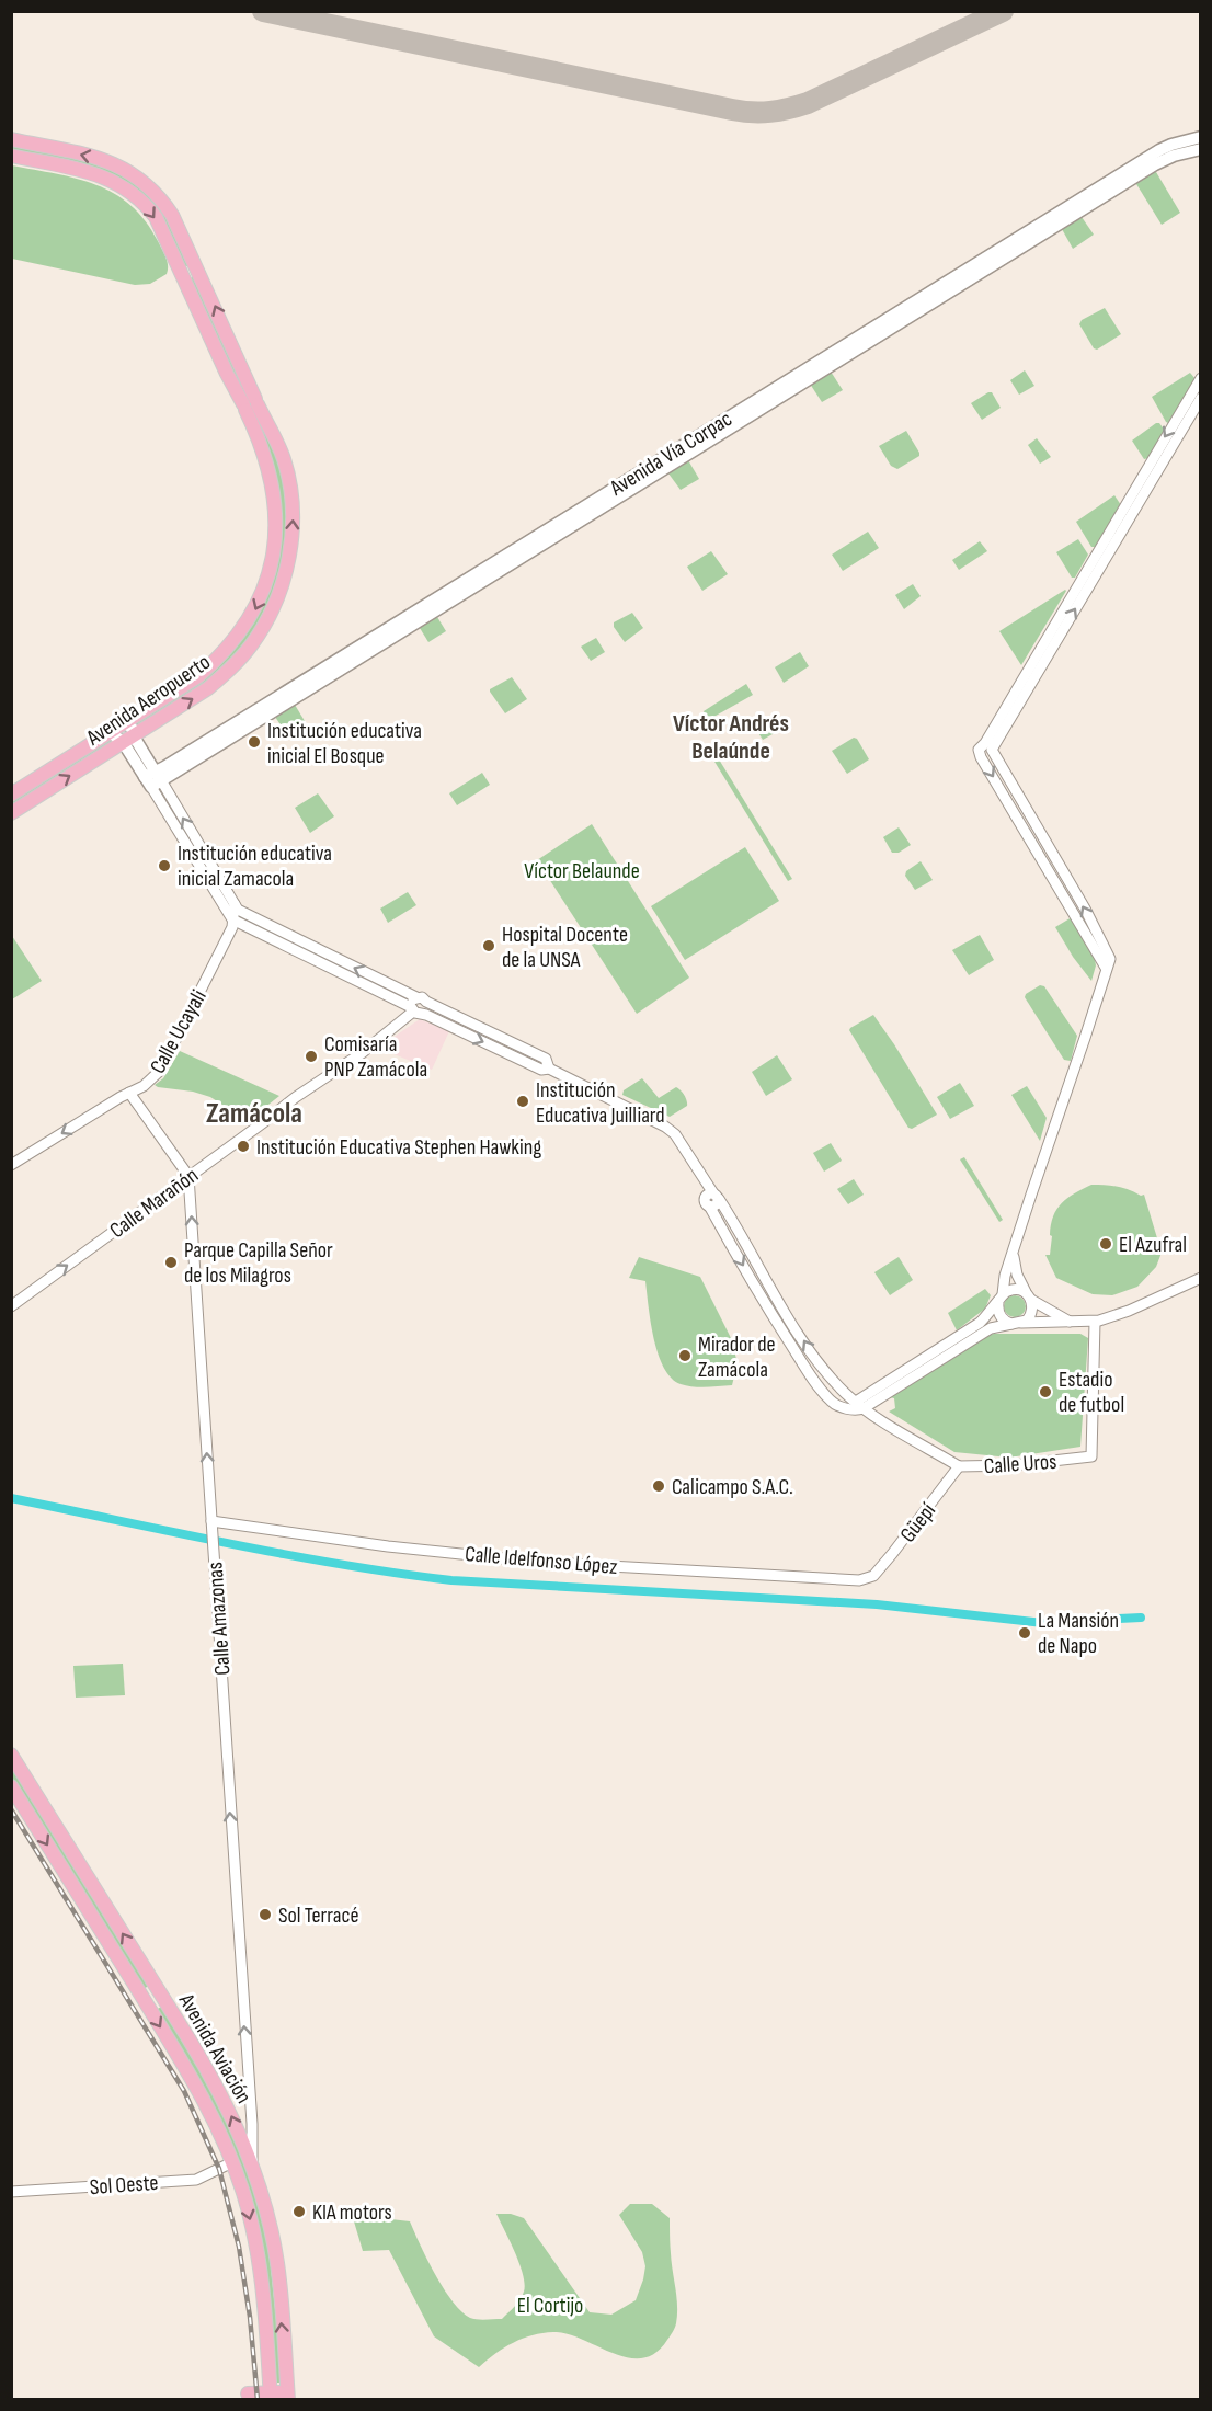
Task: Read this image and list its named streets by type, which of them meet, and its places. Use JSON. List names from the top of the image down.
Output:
{
  "streets": {
    "main road": ["Avenida Vía Corpac", "Avenida Aeropuerto", "Avenida Aviación"],
    "street": [
      "Calle Ucayali",
      "Calle Marañón",
      "Calle Uros",
      "Güepí",
      "Calle Idelfonso López",
      "Calle Amazonas",
      "Sol Oeste"
    ]
  },
  "crossings": [
    ["Calle Marañón", "Calle Amazonas"],
    ["Calle Uros", "Güepí"],
    ["Güepí", "Calle Idelfonso López"],
    ["Calle Idelfonso López", "Calle Amazonas"],
    ["Calle Amazonas", "Avenida Aviación"],
    ["Avenida Aviación", "Sol Oeste"]
  ],
  "one_way": ["Calle Ucayali", "Calle Marañón", "Calle Amazonas"],
  "districts": ["Víctor Andrés Belaúnde", "Zamácola"],
  "parks": ["Víctor Belaunde", "El Cortijo"],
  "places": [
    "Institución educativa inicial El Bosque",
    "Institución educativa inicial Zamacola",
    "Hospital Docente de la UNSA",
    "Comisaría PNP Zamácola",
    "Institución Educativa Juilliard",
    "Institución Educativa Stephen Hawking",
    "El Azufral",
    "Parque Capilla Señor de los Milagros",
    "Mirador de Zamácola",
    "Estadio de futbol",
    "Calicampo S.A.C.",
    "La Mansión de Napo",
    "Sol Terracé",
    "KIA motors"
  ]
}
